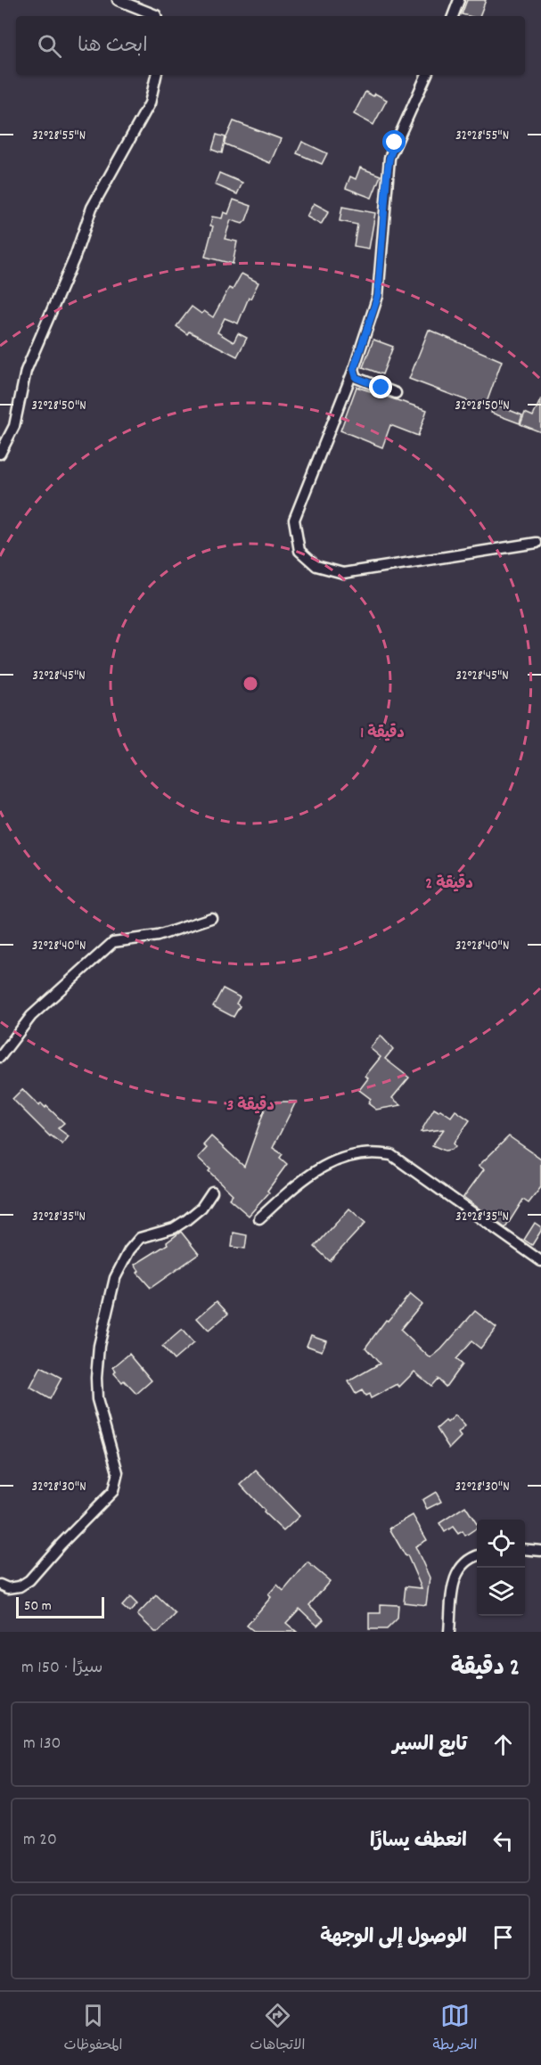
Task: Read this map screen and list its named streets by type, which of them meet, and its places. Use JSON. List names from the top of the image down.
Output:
{
  "scale_bar": "50 m",
  "page": {
    "search": "ابحث هنا",
    "scale": "50 m",
    "heading": ["2 دقيقة", "سيرًا · 150 m"],
    "list": [
      ["تابع السير", "130 m"],
      ["انعطف يسارًا", "20 m"],
      "الوصول إلى الوجهة"
    ],
    "nav": ["الخريطة", "الاتجاهات", "المحفوظات"]
  },
  "coordinates": [
    "32°28'55\"N",
    "32°28'50\"N",
    "32°28'45\"N",
    "32°28'40\"N",
    "32°28'35\"N",
    "32°28'30\"N"
  ],
  "rings": ["1 دقيقة", "2 دقيقة", "3 دقيقة"]
}
